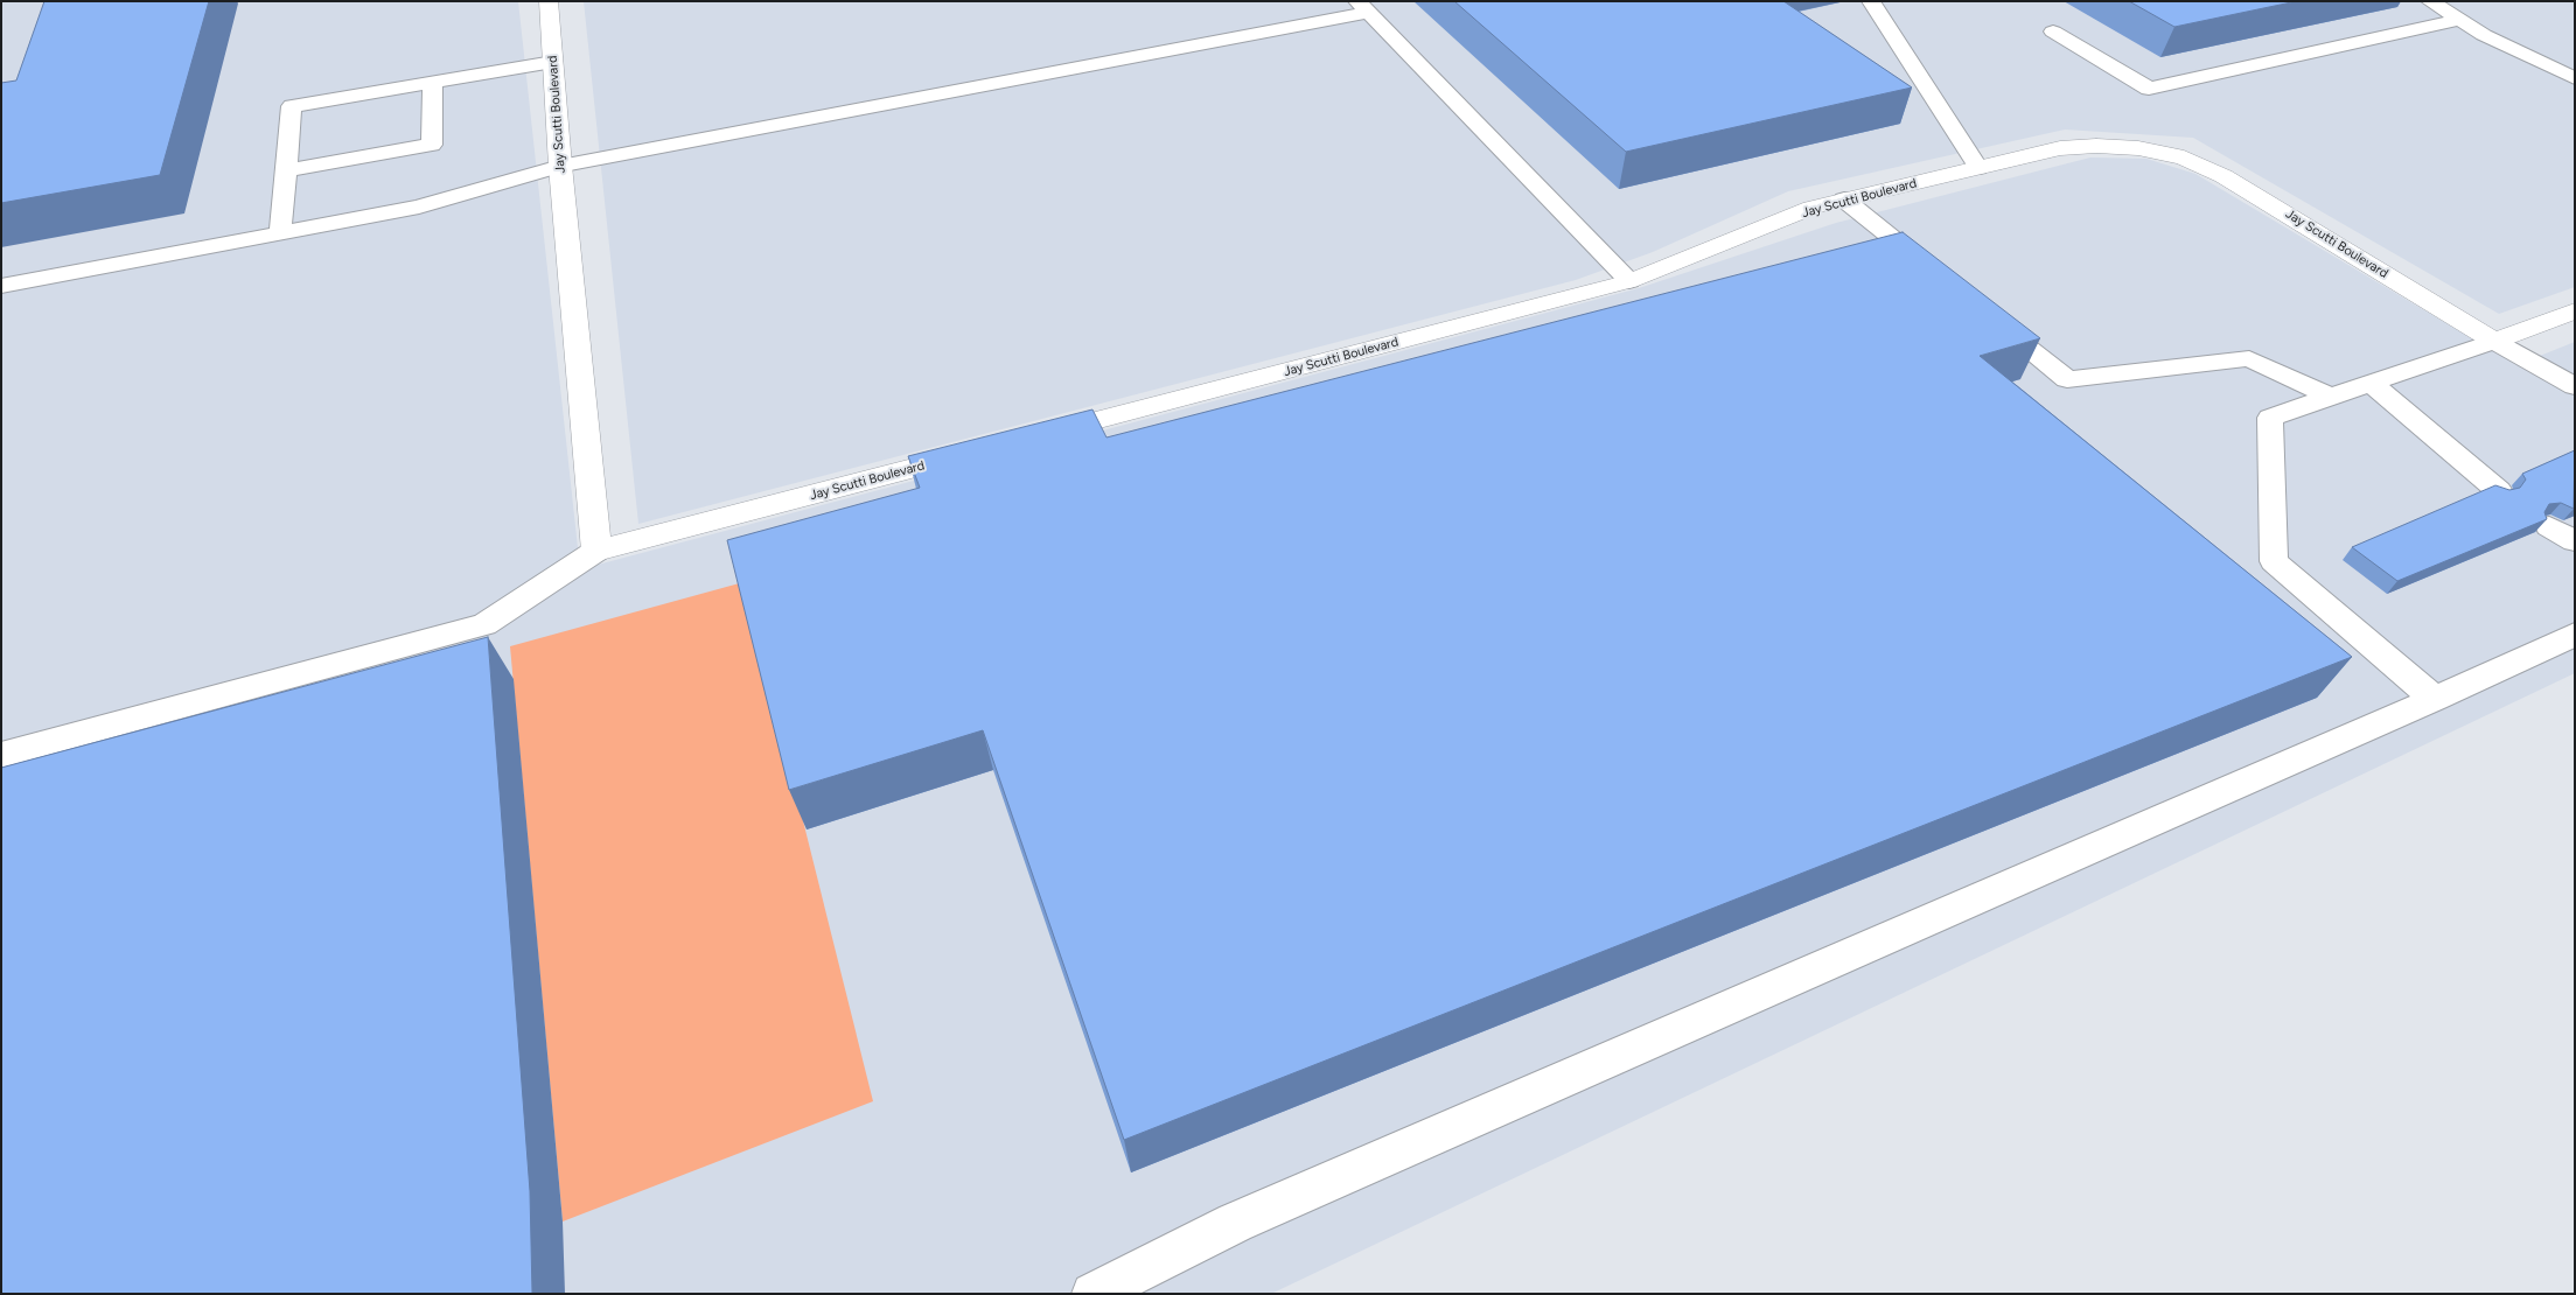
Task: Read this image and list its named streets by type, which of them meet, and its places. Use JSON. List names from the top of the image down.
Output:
{
  "streets": {
    "street": ["Jay Scutti Boulevard"]
  }
}
